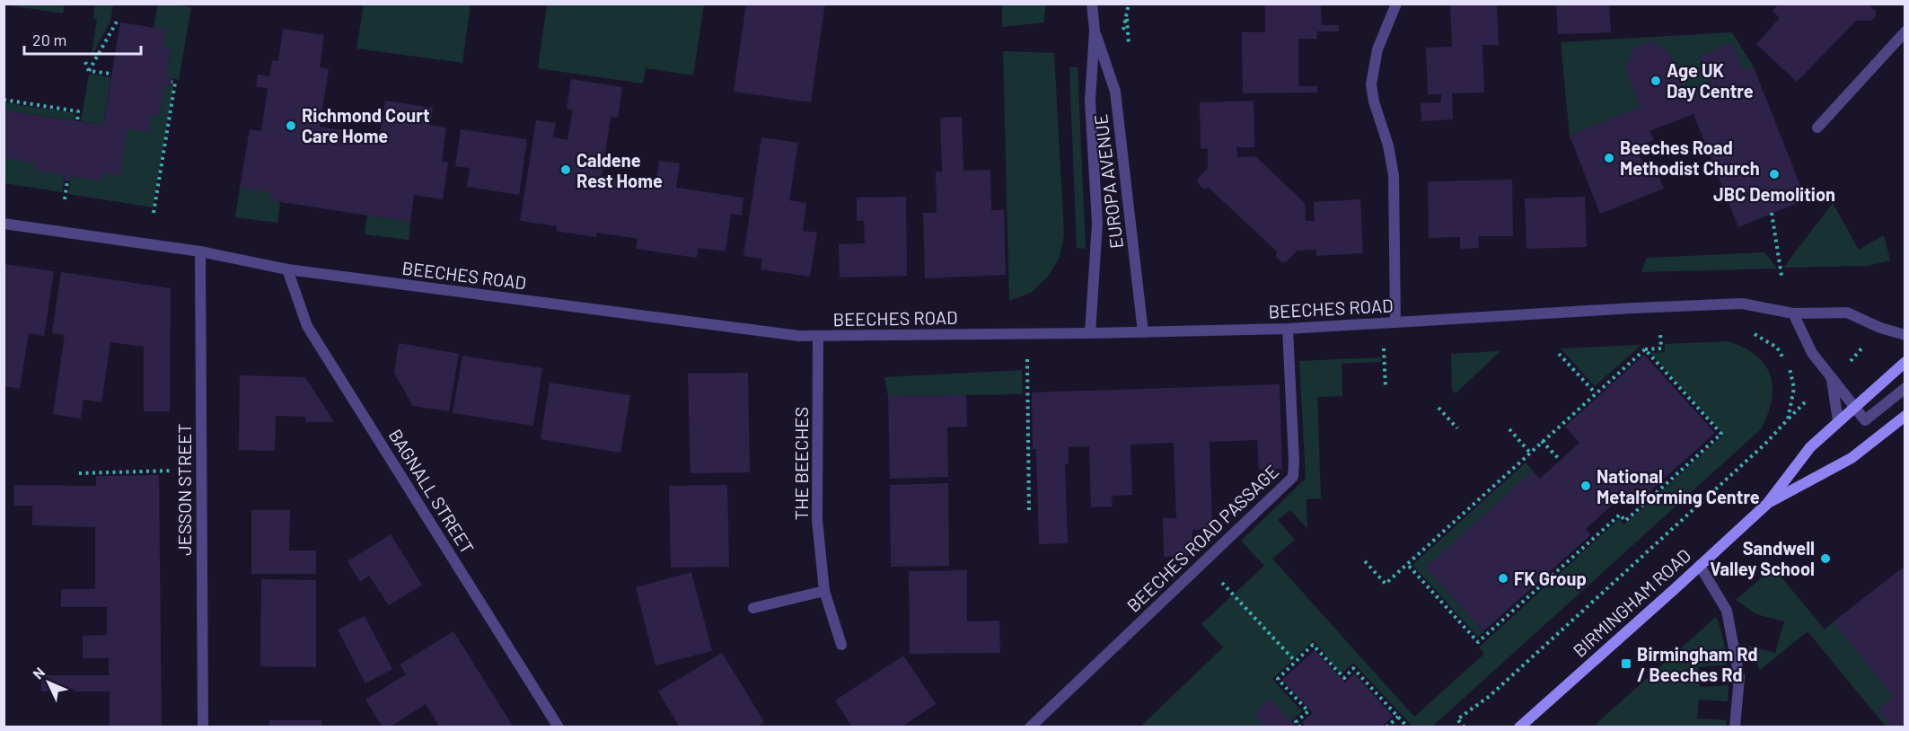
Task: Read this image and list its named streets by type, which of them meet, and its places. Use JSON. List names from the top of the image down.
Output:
{
  "streets": {
    "street": [
      "EUROPA AVENUE",
      "BEECHES ROAD",
      "THE BEECHES",
      "JESSON STREET",
      "BAGNALL STREET",
      "BEECHES ROAD PASSAGE",
      "BIRMINGHAM ROAD"
    ]
  },
  "crossings": [
    ["EUROPA AVENUE", "BEECHES ROAD"],
    ["BEECHES ROAD", "THE BEECHES"],
    ["BEECHES ROAD", "JESSON STREET"],
    ["BEECHES ROAD", "BAGNALL STREET"],
    ["BEECHES ROAD", "BEECHES ROAD PASSAGE"]
  ],
  "places": {
    "other": [
      "Age UK Day Centre",
      "Richmond Court Care Home",
      "Beeches Road Methodist Church",
      "Caldene Rest Home",
      "JBC Demolition",
      "National Metalforming Centre",
      "Sandwell Valley School",
      "FK Group"
    ],
    "transit": ["Birmingham Rd / Beeches Rd"]
  },
  "scale_bar": "20 m",
  "north": "top left"
}
